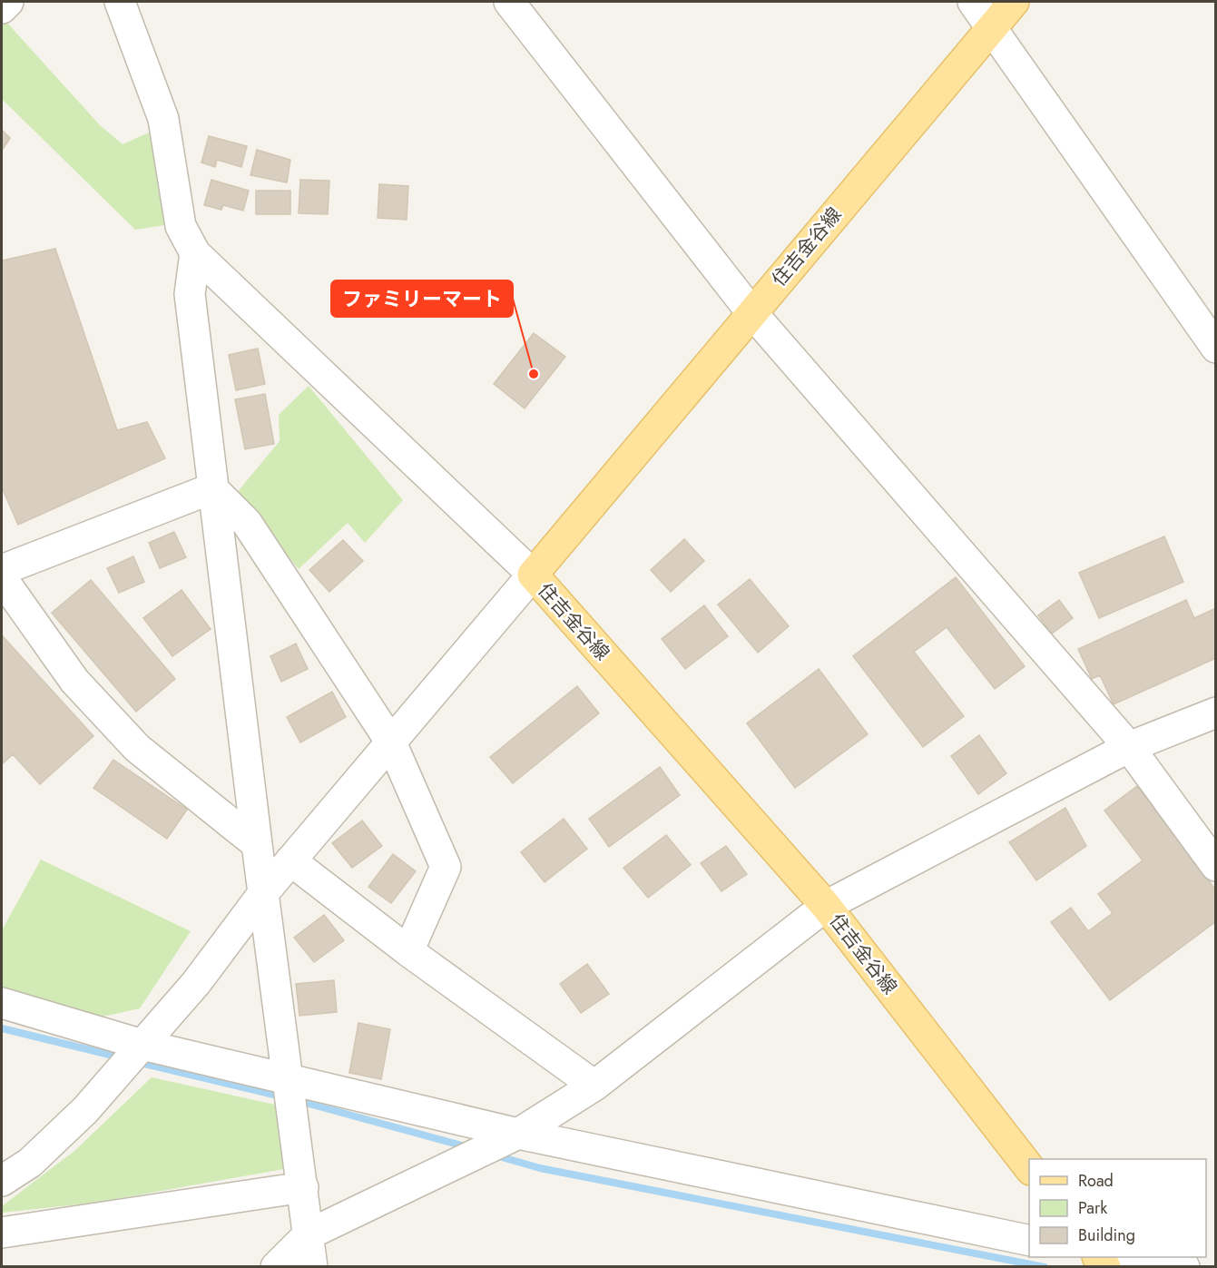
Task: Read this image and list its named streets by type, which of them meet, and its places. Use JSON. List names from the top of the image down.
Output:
{
  "streets": {
    "main road": ["住吉金谷線"]
  },
  "places": ["ファミリーマート"],
  "legend": ["Road", "Park", "Building"]
}
